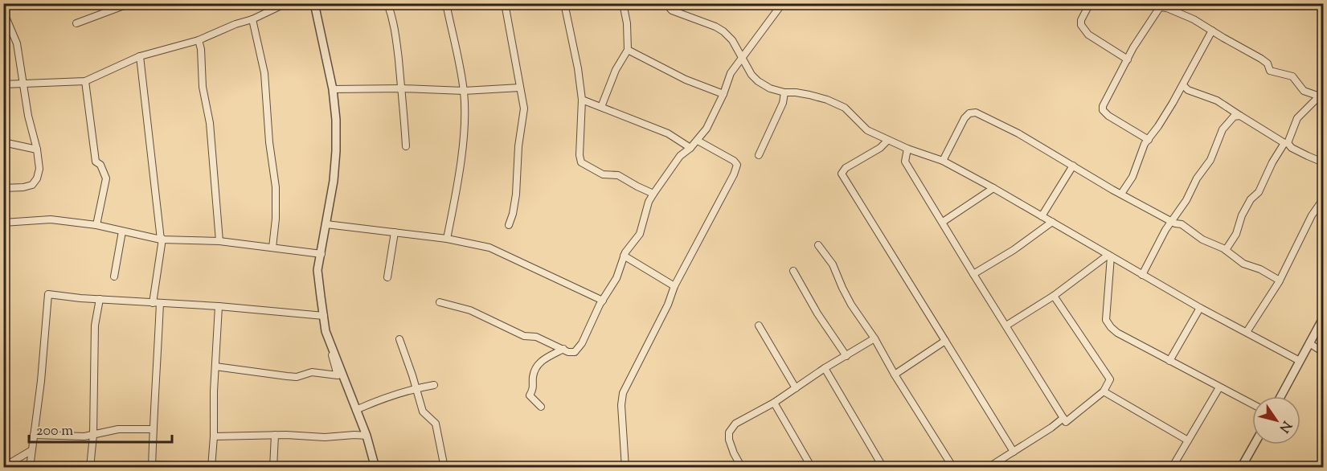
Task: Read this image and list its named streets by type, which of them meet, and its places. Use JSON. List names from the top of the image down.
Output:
{
  "scale_bar": "200 m",
  "north": "bottom right"
}
